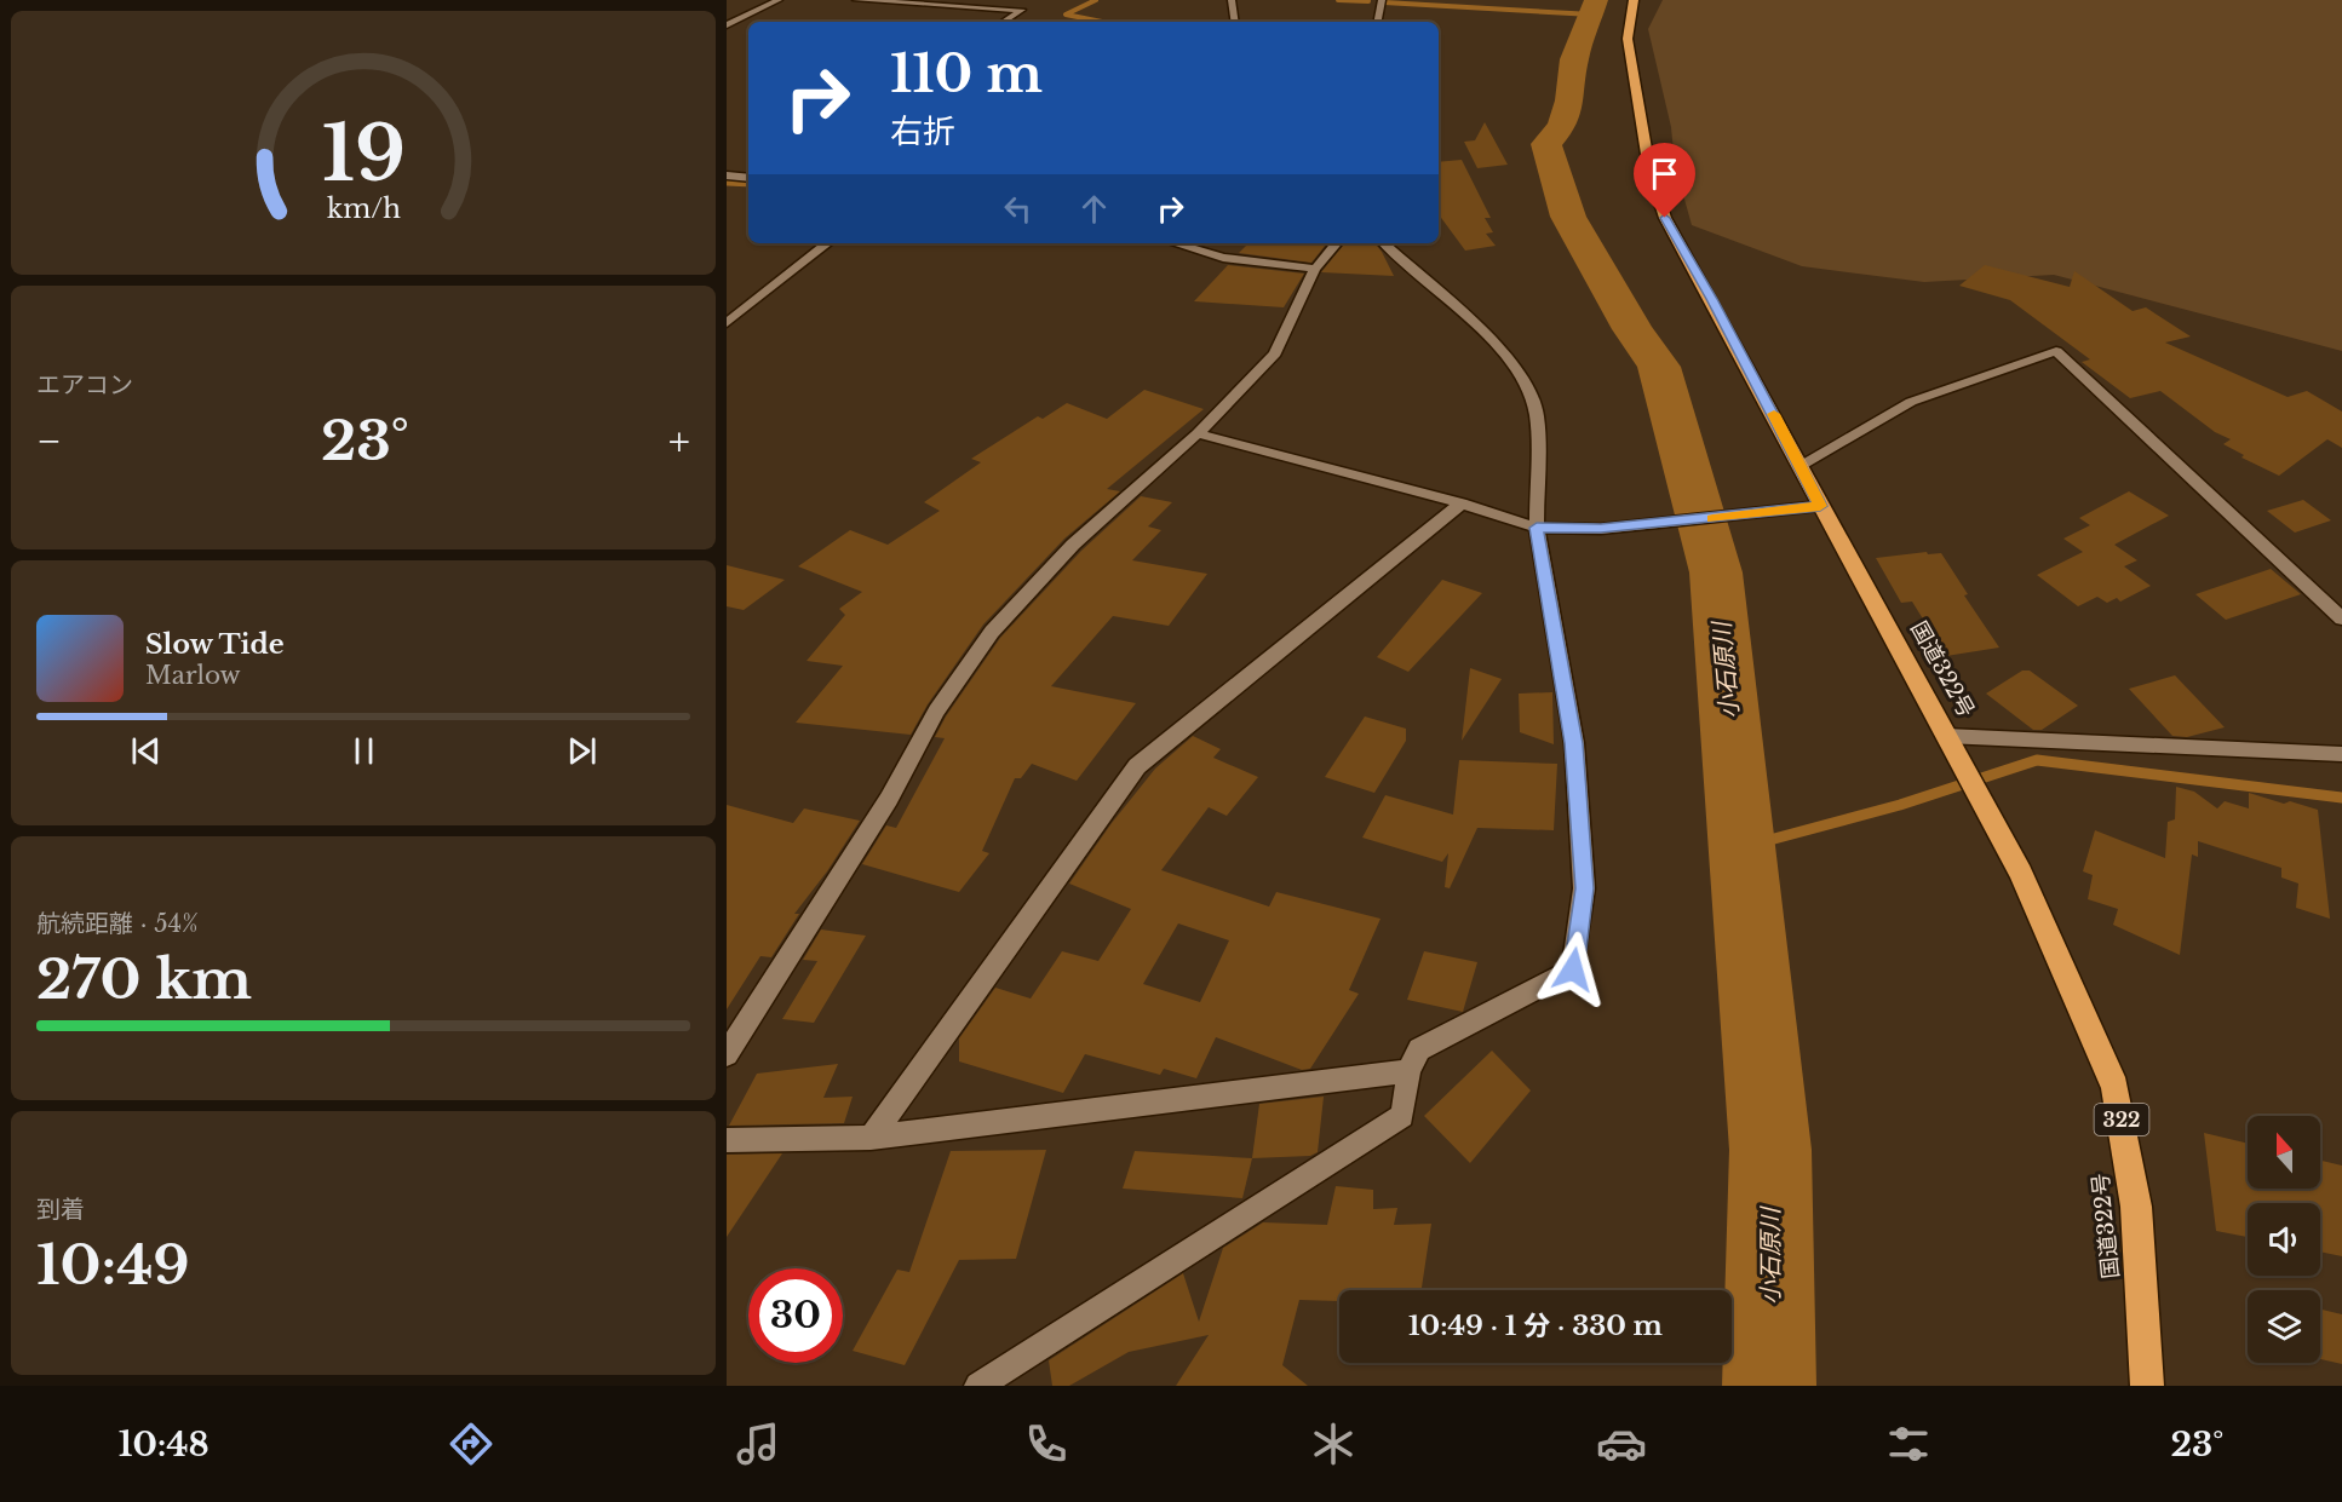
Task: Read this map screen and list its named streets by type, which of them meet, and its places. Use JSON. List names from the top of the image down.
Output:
{
  "streets": {
    "highway": ["国道322号", "322"]
  },
  "water": ["小石原川"],
  "north": "top",
  "page": {
    "turn": ["110 m", "右折"],
    "tile": [
      "エアコン",
      ["航続距離 · 54%", "270 km"],
      ["到着", "10:49"]
    ],
    "heat": ["−", "23°", "+"],
    "song": ["Slow Tide", "Marlow"],
    "limit": "30",
    "trip": "10:49 · 1 分 · 330 m",
    "tabs": ["10:48", "23°"],
    "gauge": ["19", "km/h"]
  }
}
